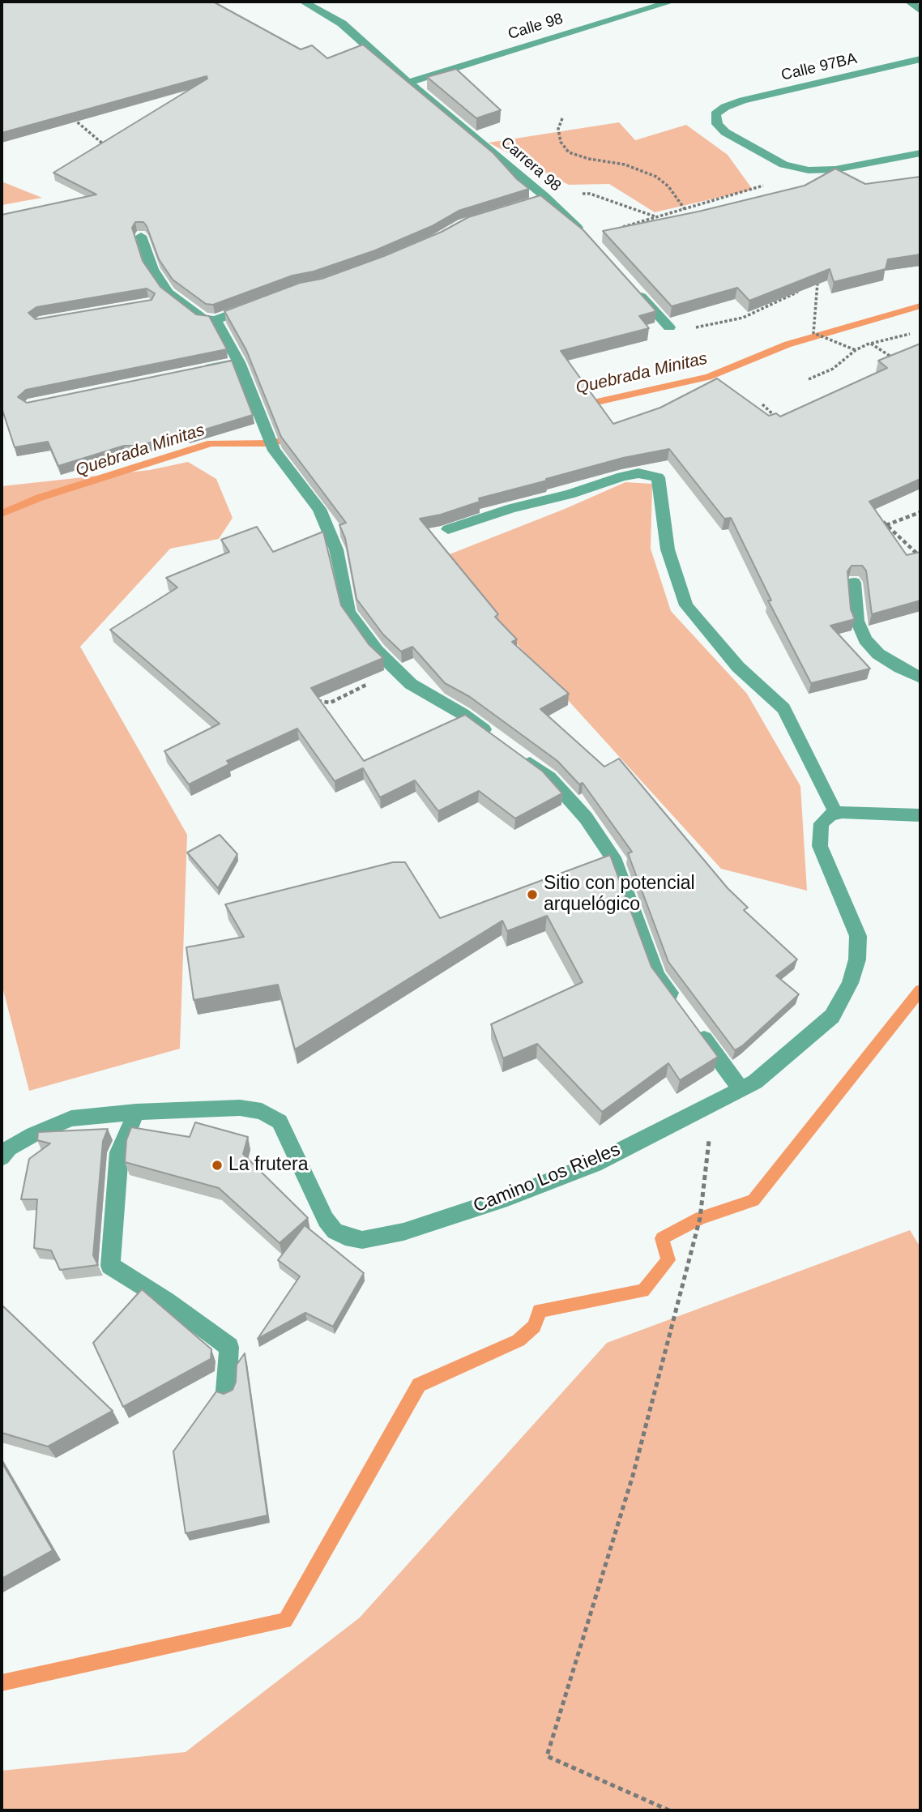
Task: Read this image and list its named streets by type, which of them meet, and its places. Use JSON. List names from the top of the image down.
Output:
{
  "streets": {
    "street": [
      "Calle 98",
      "Calle 97BA",
      "Carrera 98",
      "Camino Los Rieles"
    ]
  },
  "crossings": [
    ["Calle 98", "Carrera 98"]
  ],
  "water": ["Quebrada Minitas"],
  "places": ["Sitio con potencial arquelógico", "La frutera"]
}
